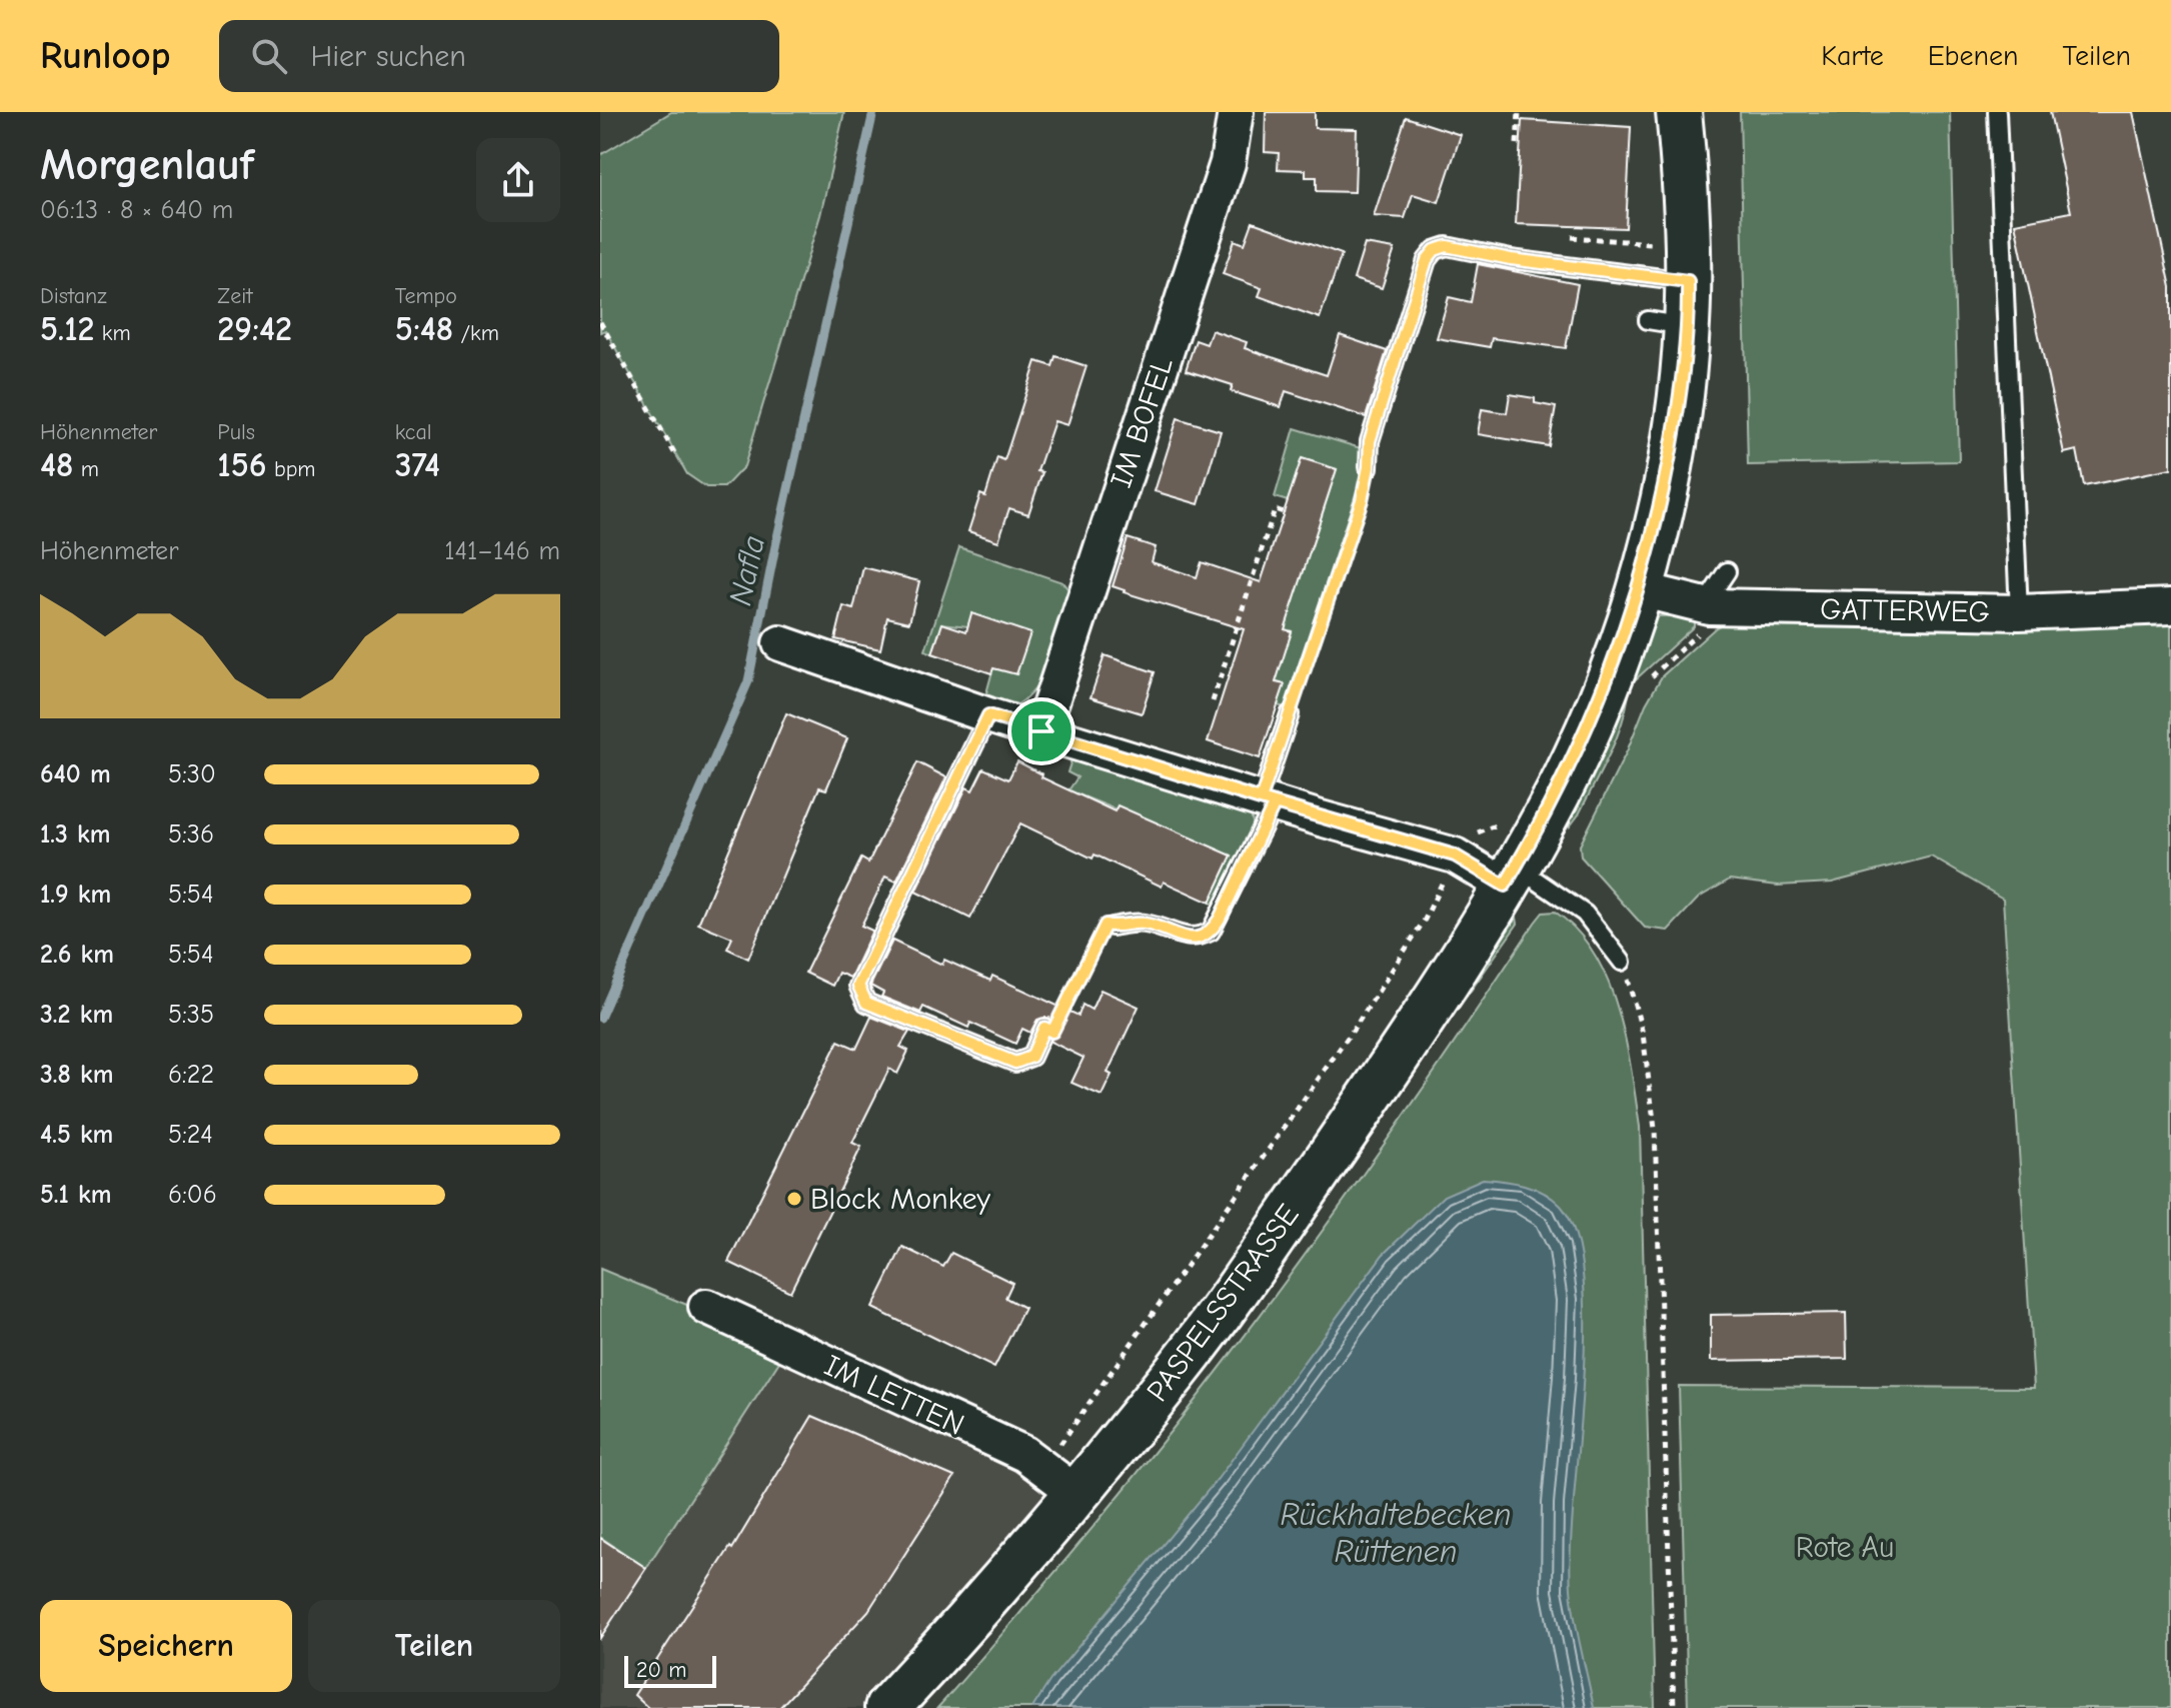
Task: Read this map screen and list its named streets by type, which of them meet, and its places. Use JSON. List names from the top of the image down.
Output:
{
  "streets": {
    "main road": ["PASPELSSTRASSE"],
    "street": ["IM BOFEL", "GATTERWEG", "IM LETTEN"]
  },
  "crossings": [
    ["GATTERWEG", "PASPELSSTRASSE"],
    ["PASPELSSTRASSE", "IM LETTEN"]
  ],
  "water": ["Nafla", "Rückhaltebecken Rüttenen"],
  "parks": ["Rote Au"],
  "places": ["Block Monkey"],
  "scale_bar": "20 m",
  "page": {
    "header": "Runloop",
    "search": "Hier suchen",
    "nav": ["Karte", "Ebenen", "Teilen"],
    "heading": ["Morgenlauf", "06:13 · 8 × 640 m"],
    "stats": [
      ["Distanz", "5.12 km"],
      ["Zeit", "29:42"],
      ["Tempo", "5:48 /km"],
      ["Höhenmeter", "48 m"],
      ["Puls", "156 bpm"],
      ["kcal", "374"]
    ],
    "chart": ["Höhenmeter", "141–146 m"],
    "list": [
      {
        "name": "640 m",
        "note": "5:30"
      },
      {
        "name": "1.3 km",
        "note": "5:36"
      },
      {
        "name": "1.9 km",
        "note": "5:54"
      },
      {
        "name": "2.6 km",
        "note": "5:54"
      },
      {
        "name": "3.2 km",
        "note": "5:35"
      },
      {
        "name": "3.8 km",
        "note": "6:22"
      },
      {
        "name": "4.5 km",
        "note": "5:24"
      },
      {
        "name": "5.1 km",
        "note": "6:06"
      }
    ],
    "buttons": ["Speichern", "Teilen"],
    "scale": "20 m"
  }
}
